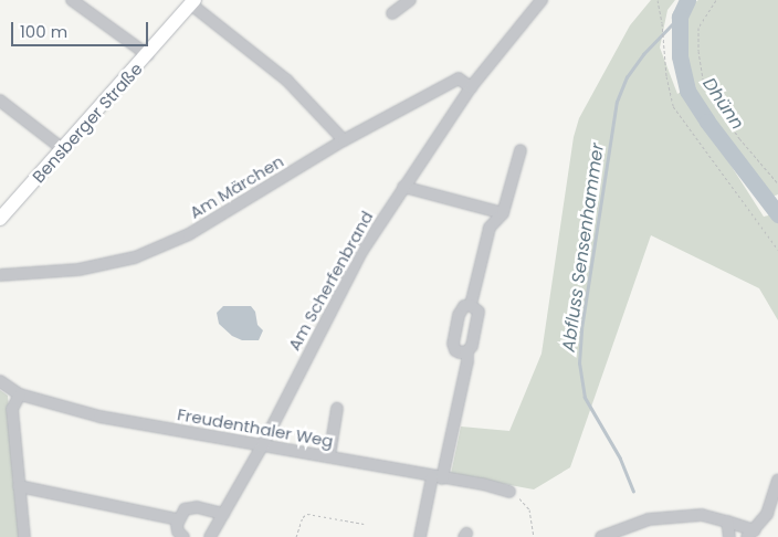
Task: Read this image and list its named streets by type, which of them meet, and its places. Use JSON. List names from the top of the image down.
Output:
{
  "streets": {
    "main road": ["Bensberger Straße"],
    "street": ["Am Märchen", "Am Scherfenbrand", "Freudenthaler Weg"]
  },
  "crossings": [
    ["Am Märchen", "Am Scherfenbrand"],
    ["Am Scherfenbrand", "Freudenthaler Weg"]
  ],
  "water": ["Dhünn", "Abfluss Sensenhammer"],
  "scale_bar": "100 m"
}
